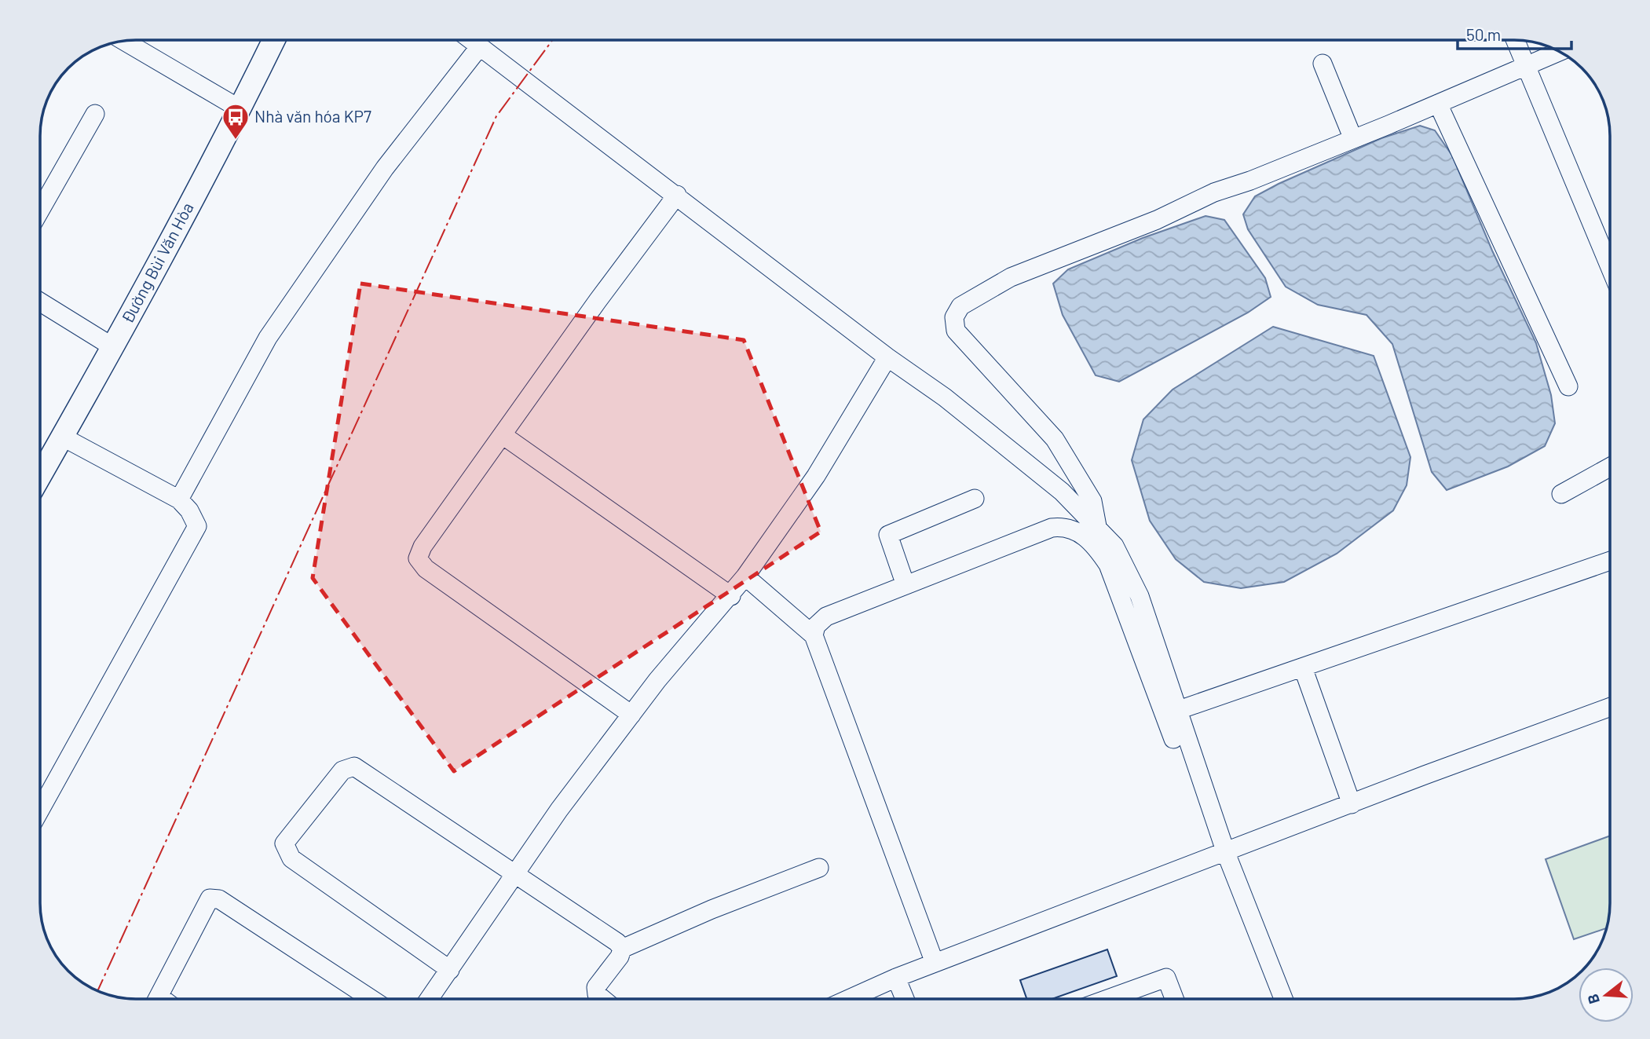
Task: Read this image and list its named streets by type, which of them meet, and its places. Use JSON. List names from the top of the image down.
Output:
{
  "streets": {
    "main road": ["Đường Bùi Văn Hòa"]
  },
  "places": {
    "bus stop": ["Nhà văn hóa KP7"]
  },
  "scale_bar": "50 m",
  "north": "left"
}
